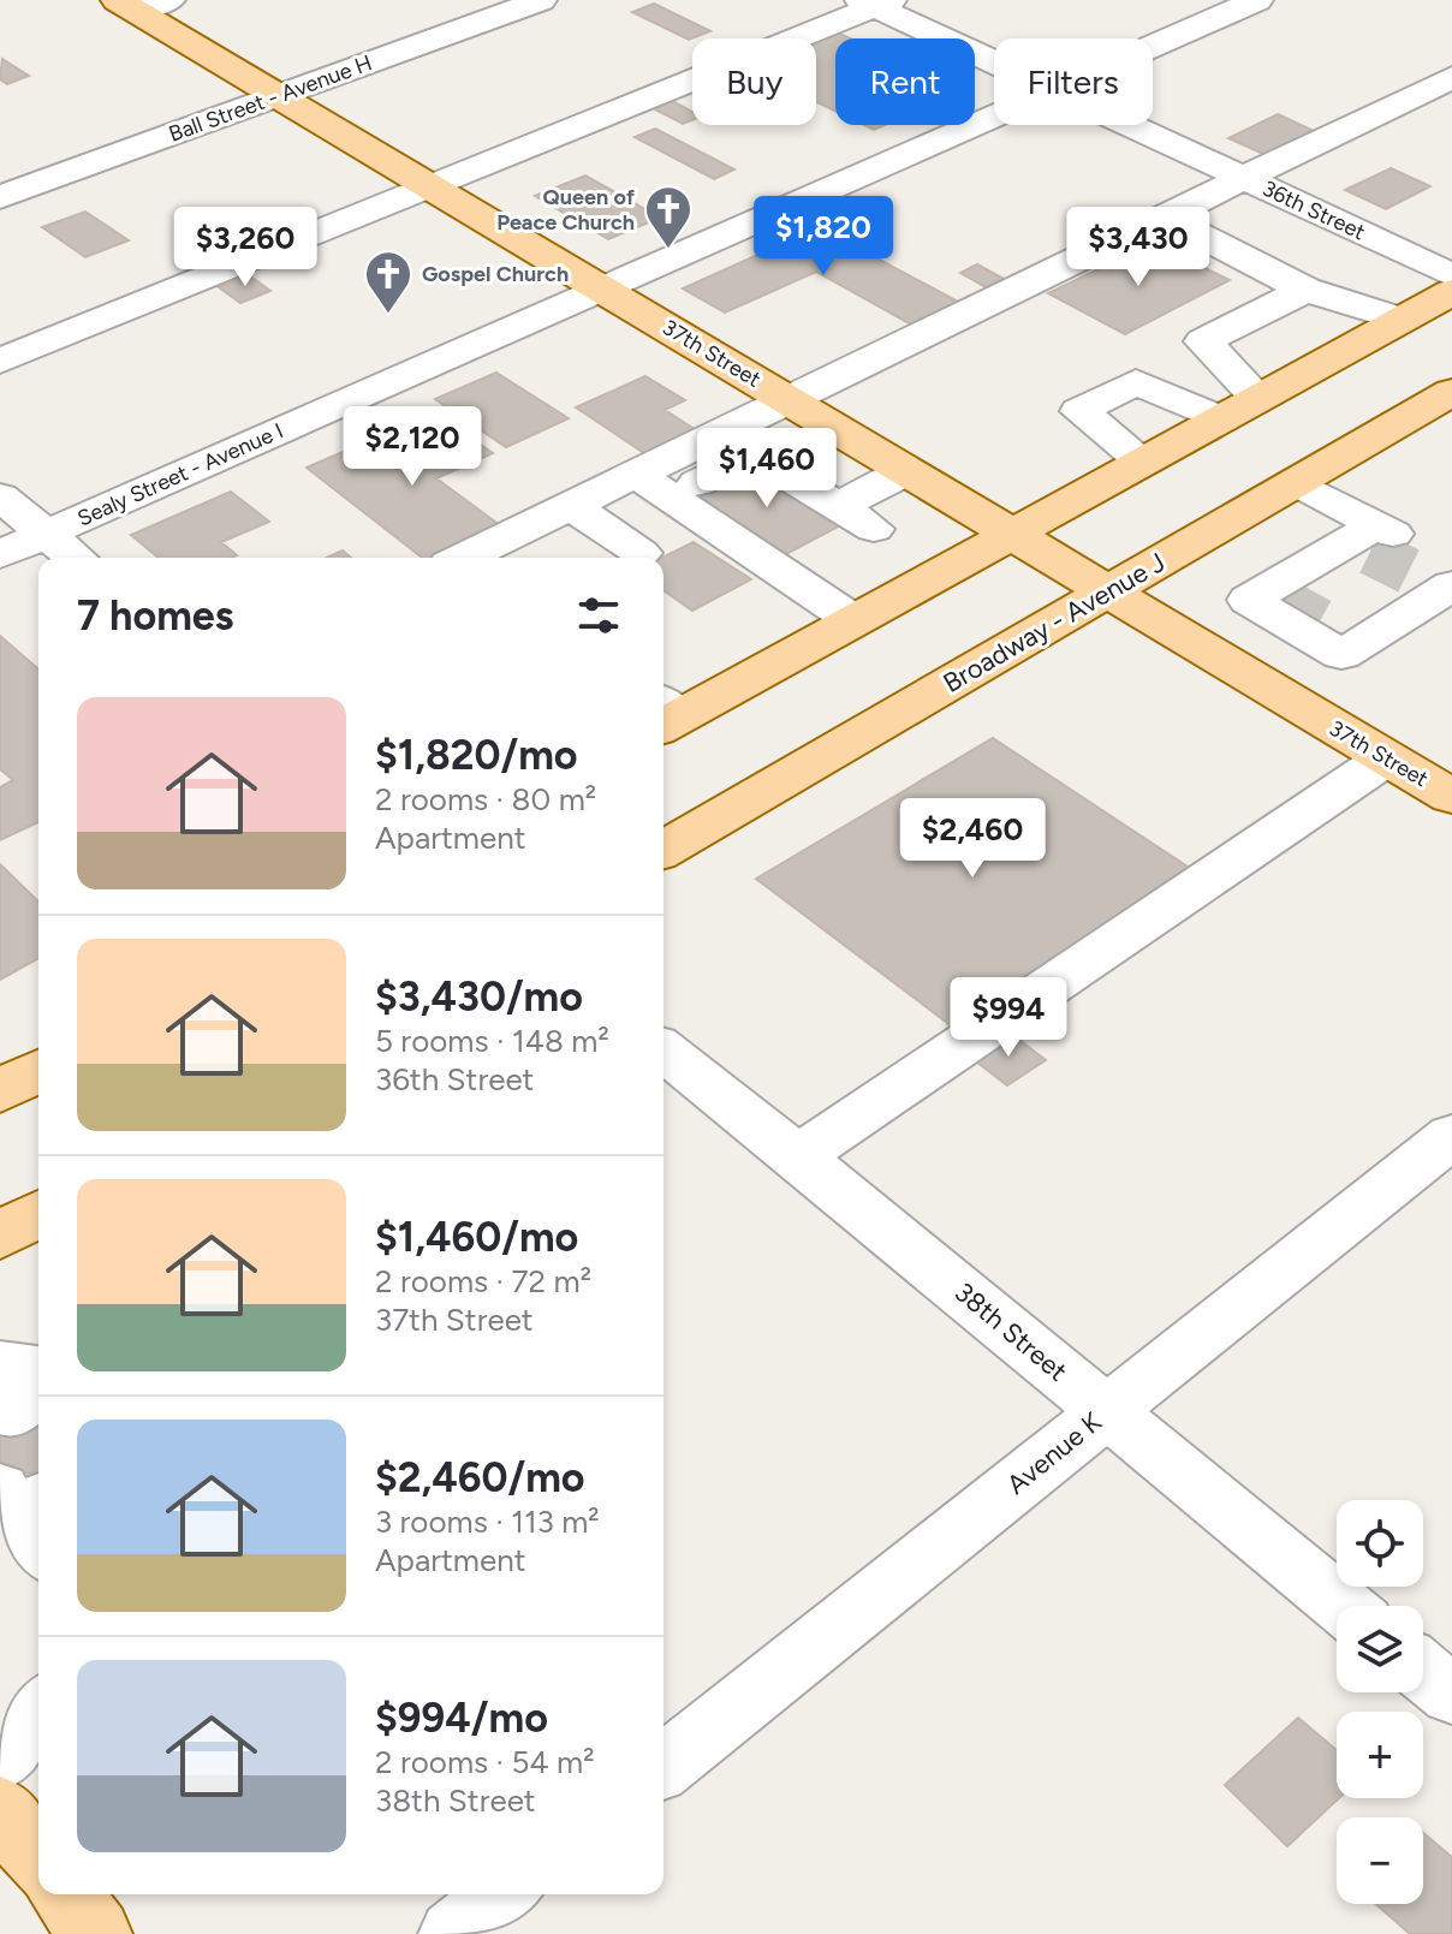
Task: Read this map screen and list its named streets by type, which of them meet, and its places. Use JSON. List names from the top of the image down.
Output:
{
  "streets": {
    "main road": ["37th Street", "Broadway - Avenue J"],
    "street": [
      "Ball Street - Avenue H",
      "36th Street",
      "Sealy Street - Avenue I",
      "38th Street",
      "Avenue K"
    ]
  },
  "crossings": [
    ["Ball Street - Avenue H", "37th Street"],
    ["37th Street", "Sealy Street - Avenue I"],
    ["37th Street", "Broadway - Avenue J"],
    ["38th Street", "Avenue K"]
  ],
  "places": {
    "church": ["Queen of Peace Church", "Gospel Church"]
  },
  "page": {
    "chip": ["Buy", "Rent", "Filters"],
    "price": [
      "$1,820",
      "$3,260",
      "$3,430",
      "$2,120",
      "$1,460",
      "$2,460",
      "$994"
    ],
    "heading": "7 homes",
    "list": [
      {
        "name": "$1,820/mo",
        "note": "2 rooms · 80 m² · Apartment"
      },
      {
        "name": "$3,430/mo",
        "note": "5 rooms · 148 m² · 36th Street"
      },
      {
        "name": "$1,460/mo",
        "note": "2 rooms · 72 m² · 37th Street"
      },
      {
        "name": "$2,460/mo",
        "note": "3 rooms · 113 m² · Apartment"
      },
      {
        "name": "$994/mo",
        "note": "2 rooms · 54 m² · 38th Street"
      }
    ],
    "map_buttons": ["+", "−"]
  }
}
